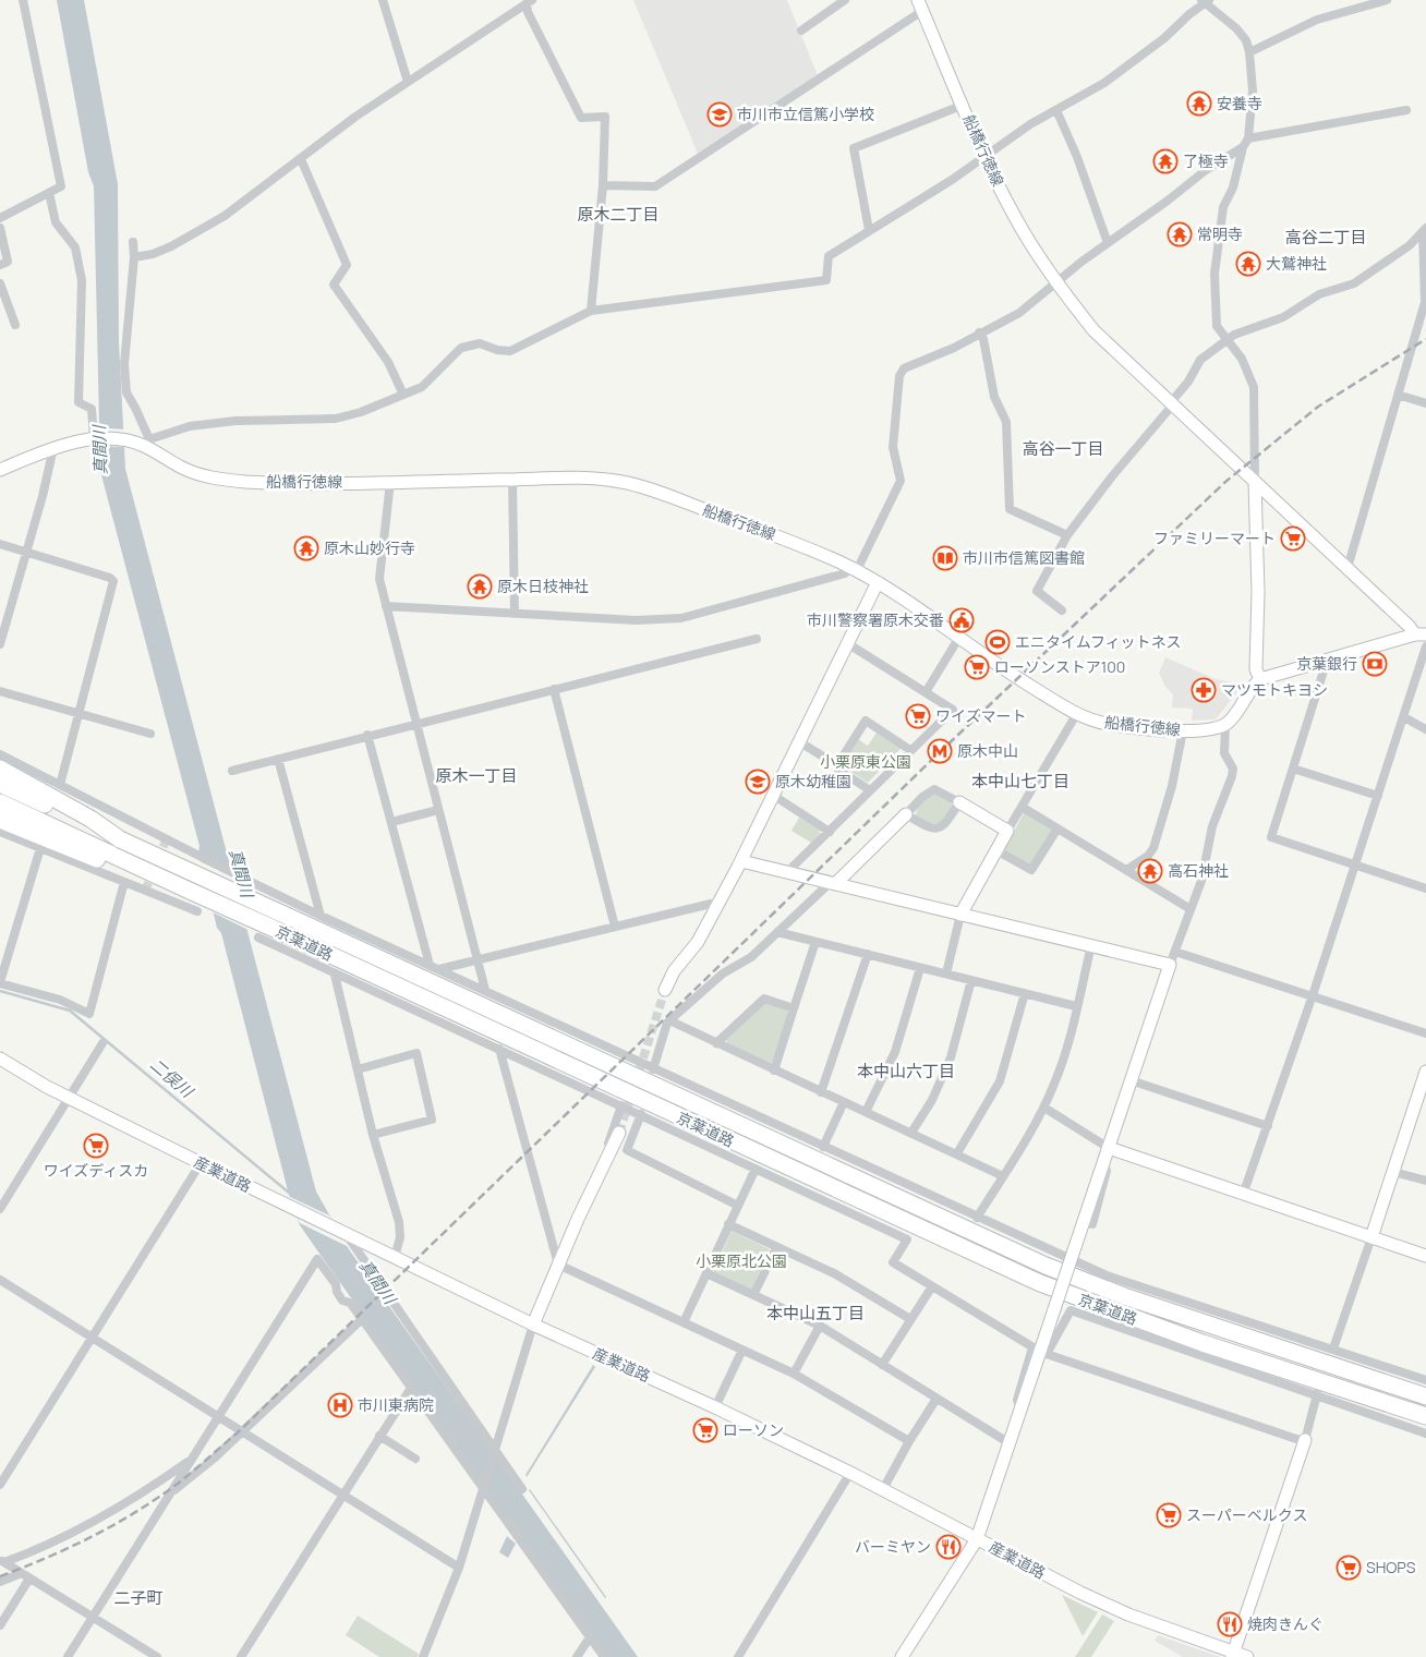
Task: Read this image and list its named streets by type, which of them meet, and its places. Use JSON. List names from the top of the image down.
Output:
{
  "streets": {
    "highway": ["京葉道路"],
    "main road": ["船橋行徳線", "産業道路"]
  },
  "districts": [
    "原木二丁目",
    "高谷二丁目",
    "高谷一丁目",
    "原木一丁目",
    "本中山七丁目",
    "本中山六丁目",
    "本中山五丁目",
    "二子町"
  ],
  "water": ["真間川", "二俣川"],
  "parks": ["小栗原東公園", "小栗原北公園"],
  "places": {
    "temple": [
      "安養寺",
      "了極寺",
      "常明寺",
      "大鷲神社",
      "原木山妙行寺",
      "原木日枝神社",
      "高石神社"
    ],
    "school or university": ["市川市立信篤小学校", "原木幼稚園"],
    "supermarket": [
      "ファミリーマート",
      "ローソンストア100",
      "ワイズマート",
      "ワイズディスカ",
      "ローソン",
      "スーパーベルクス",
      "SHOPS"
    ],
    "library": ["市川市信篤図書館"],
    "public building": ["市川警察署原木交番"],
    "sports": ["エニタイムフィットネス"],
    "bank": ["京葉銀行"],
    "pharmacy": ["マツモトキヨシ"],
    "metro station": ["原木中山"],
    "hospital": ["市川東病院"],
    "restaurant": ["バーミヤン", "焼肉きんぐ"]
  }
}
